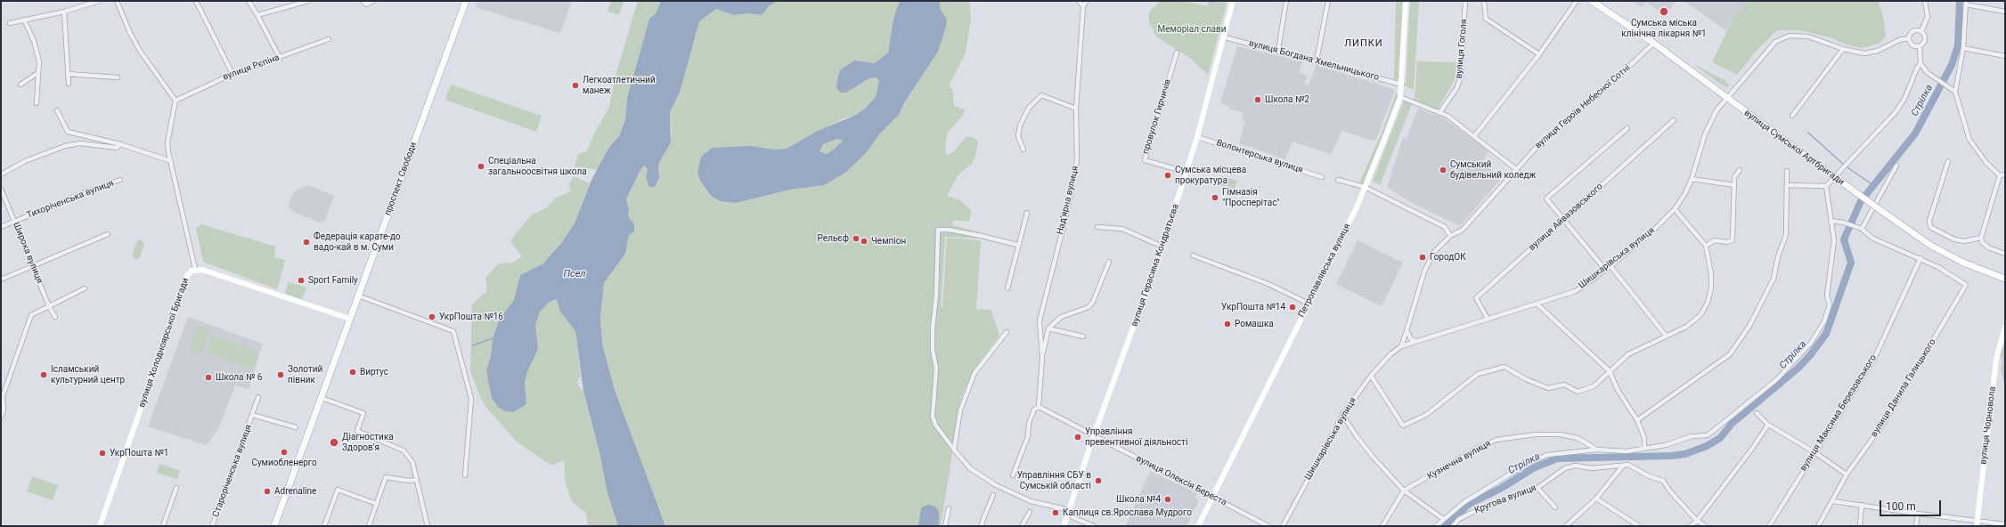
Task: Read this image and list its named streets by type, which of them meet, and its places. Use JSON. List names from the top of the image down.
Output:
{
  "streets": {
    "main road": ["вулиця Сумської Артбригади", "проспект Свободи"],
    "street": [
      "вулиця Гоголя",
      "вулиця Богдана Хмельницького",
      "вулиця Рєпіна",
      "вулиця Героїв Небесної Сотні",
      "провулок Гирчичів",
      "Волонтерська вулиця",
      "Тихоріченська вулиця",
      "Надʼярна вулиця",
      "вулиця Айвазовського",
      "Широка вулиця",
      "Шишкарівська вулиця",
      "вулиця Герасима Кондратьєва",
      "Петропавлівська вулиця",
      "вулиця Холодноярської Бригади",
      "вулиця Данила Галицького",
      "вулиця Максима Березовського",
      "вулиця Чорновола",
      "Кузнечна вулиця",
      "Староріченська вулиця",
      "вулиця Олексія Береста",
      "Кругова вулиця"
    ]
  },
  "crossings": [
    ["вулиця Богдана Хмельницького", "вулиця Герасима Кондратьєва"],
    ["вулиця Богдана Хмельницького", "Петропавлівська вулиця"],
    ["вулиця Рєпіна", "вулиця Холодноярської Бригади"],
    ["вулиця Героїв Небесної Сотні", "вулиця Сумської Артбригади"],
    ["вулиця Героїв Небесної Сотні", "Шишкарівська вулиця"],
    ["провулок Гирчичів", "вулиця Герасима Кондратьєва"],
    ["вулиця Сумської Артбригади", "Шишкарівська вулиця"],
    ["Волонтерська вулиця", "вулиця Герасима Кондратьєва"],
    ["Тихоріченська вулиця", "Широка вулиця"],
    ["Надʼярна вулиця", "вулиця Олексія Береста"],
    ["вулиця Айвазовського", "Шишкарівська вулиця"],
    ["вулиця Герасима Кондратьєва", "вулиця Олексія Береста"],
    ["Петропавлівська вулиця", "вулиця Олексія Береста"],
    ["вулиця Данила Галицького", "вулиця Максима Березовського"]
  ],
  "districts": ["ЛИПКИ"],
  "water": ["Стрілка", "Псел"],
  "parks": ["Меморіал слави"],
  "places": [
    "Сумська міська клінічна лікарня №1",
    "Легкоатлетичний манеж",
    "Школа №2",
    "Спеціальна загальноосвітня школа",
    "Сумський будівельний коледж",
    "Сумська місцева прокуратура",
    "Гімназія \"Просперітас\"",
    "Рельєф",
    "Чемпіон",
    "Федерація карате-до вадо-кай в м. Суми",
    "ГородОК",
    "Sport Family",
    "УкрПошта №14",
    "УкрПошта №16",
    "Ромашка",
    "Виртус",
    "Ісламський культурний центр",
    "Золотий півник",
    "Школа № 6",
    "Управління превентивної діяльності",
    "Діагностика Здоров'я",
    "Сумиобленерго",
    "УкрПошта №1",
    "Управління СБУ в Сумській області",
    "Adrenaline",
    "Школа №4",
    "Каплиця св.Ярослава Мудрого"
  ],
  "scale_bar": "100 m"
}
